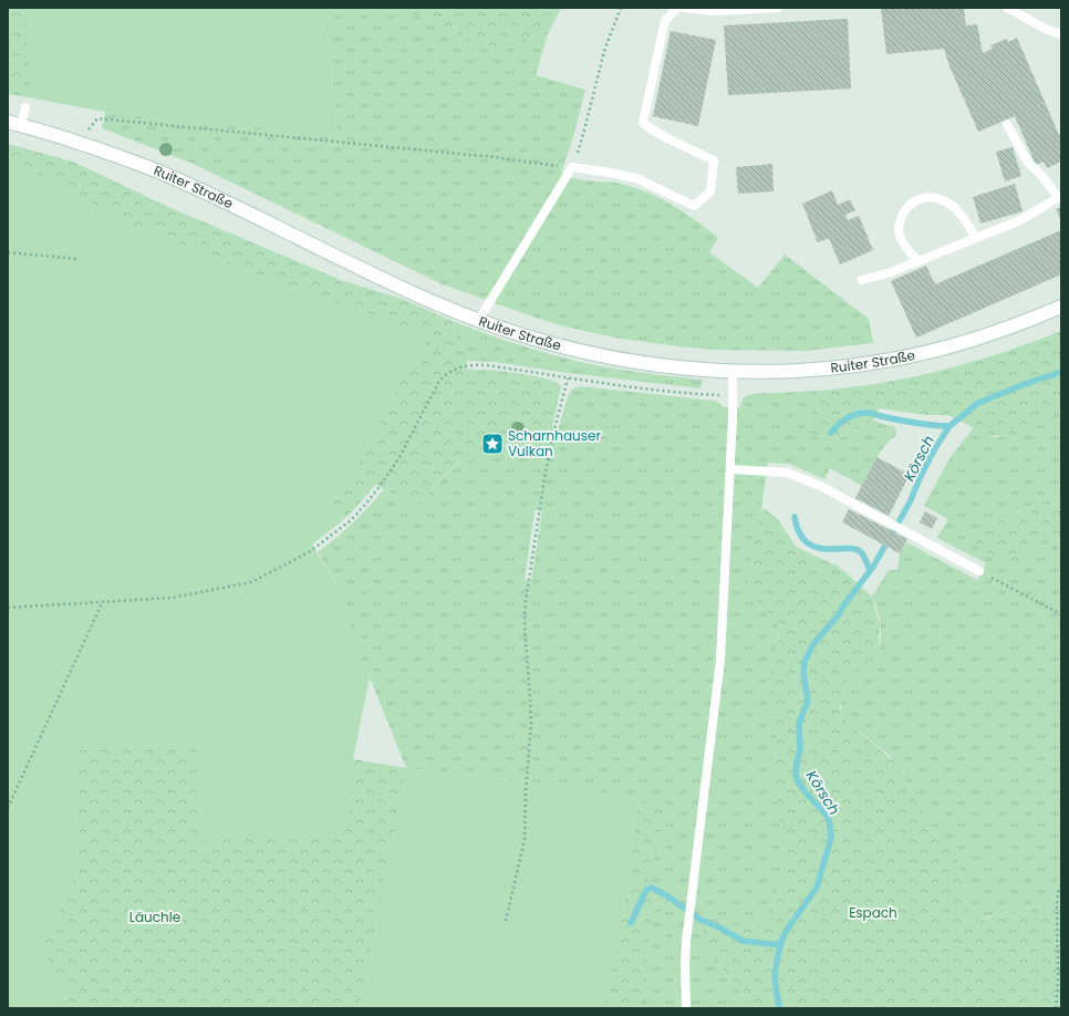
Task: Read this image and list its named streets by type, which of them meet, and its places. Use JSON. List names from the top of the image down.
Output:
{
  "streets": {
    "main road": ["Ruiter Straße"]
  },
  "water": ["Körsch"],
  "parks": ["Espach", "Läuchle"],
  "places": {
    "place": ["Scharnhauser Vulkan"]
  }
}
